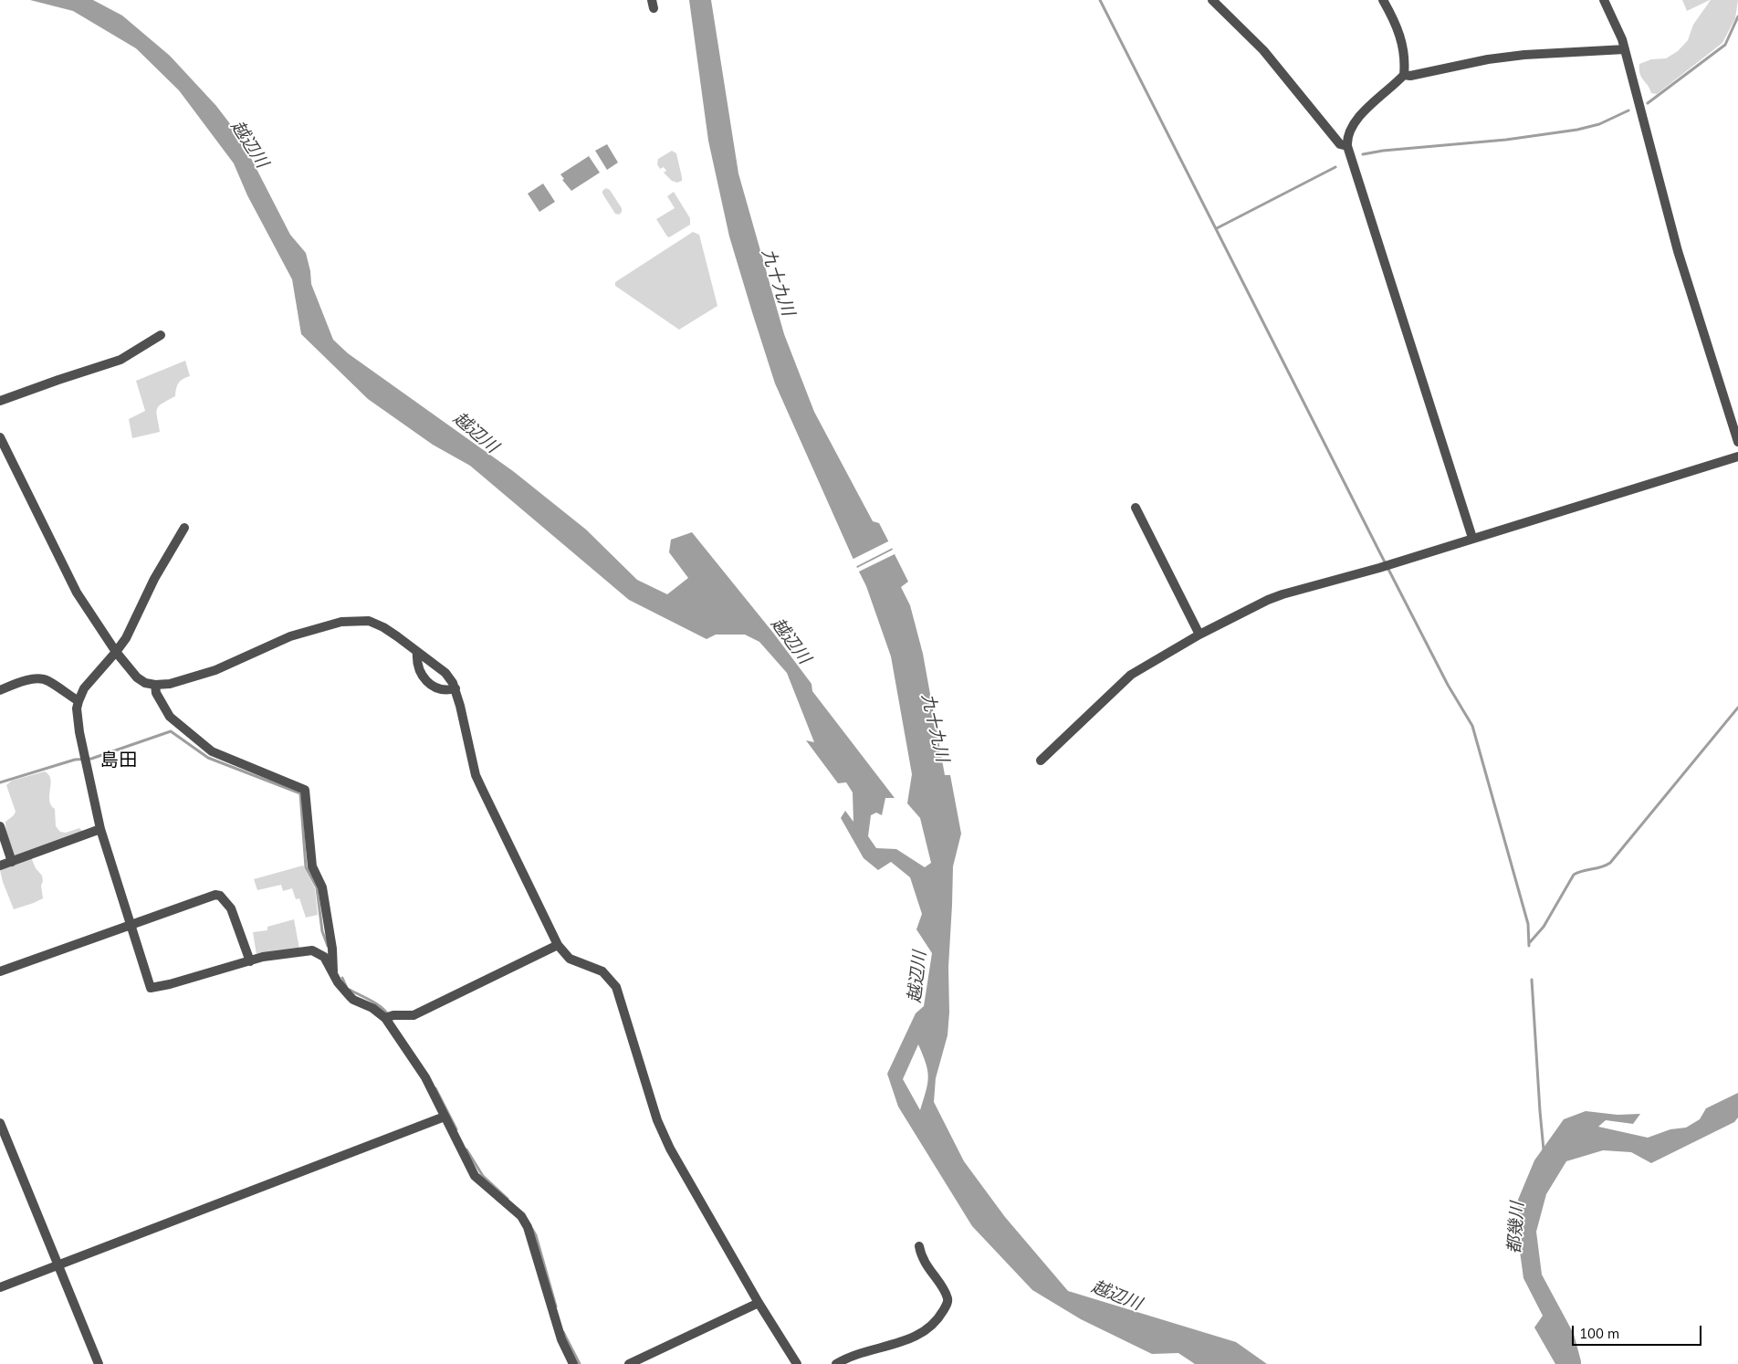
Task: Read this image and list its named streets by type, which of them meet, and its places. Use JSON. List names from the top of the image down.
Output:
{
  "districts": ["島田"],
  "water": ["越辺川", "九十九川", "都幾川"],
  "scale_bar": "100 m"
}
